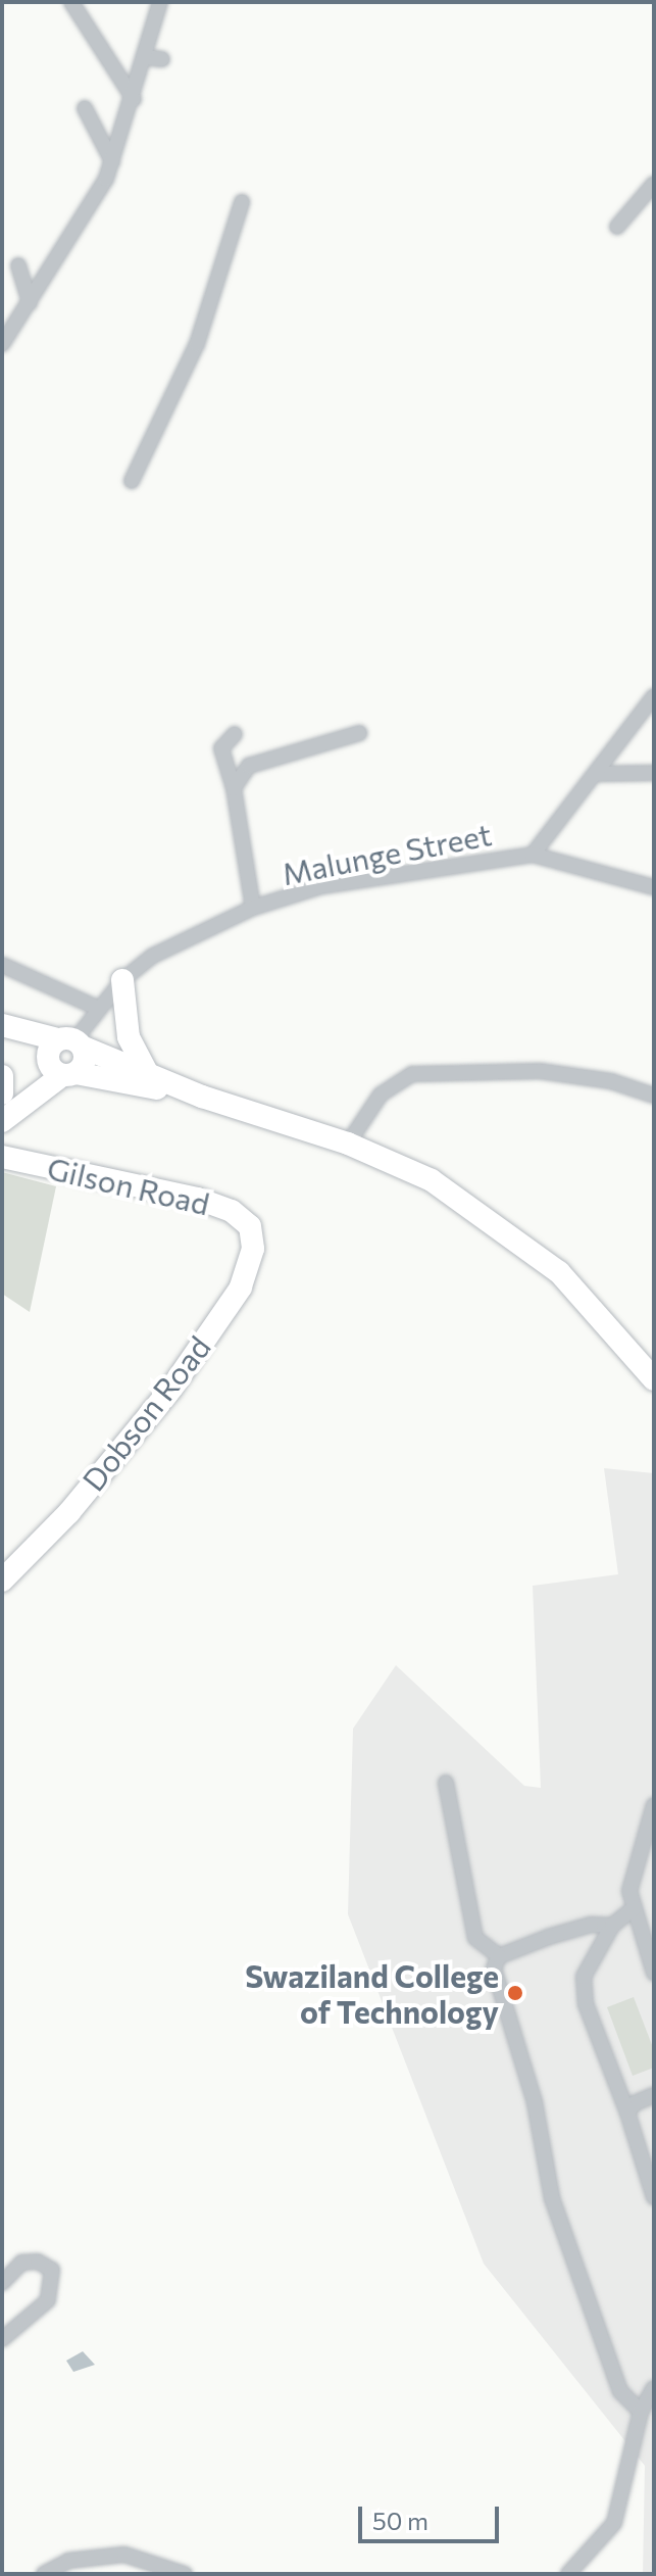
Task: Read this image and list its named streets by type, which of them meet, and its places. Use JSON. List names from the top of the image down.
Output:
{
  "streets": {
    "main road": ["Gilson Road", "Dobson Road"],
    "street": ["Malunge Street"]
  },
  "crossings": [
    ["Gilson Road", "Dobson Road"]
  ],
  "places": ["Swaziland College of Technology"],
  "scale_bar": "50 m"
}
